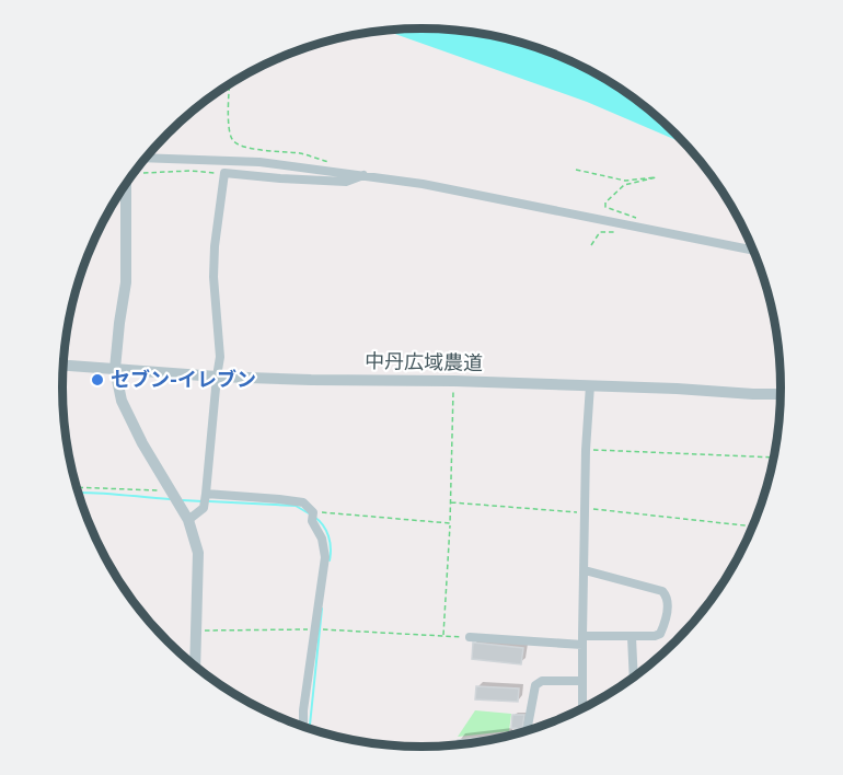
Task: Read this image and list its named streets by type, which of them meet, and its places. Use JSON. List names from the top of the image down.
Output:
{
  "streets": {
    "street": ["中丹広域農道"]
  },
  "places": ["セブン-イレブン"]
}
